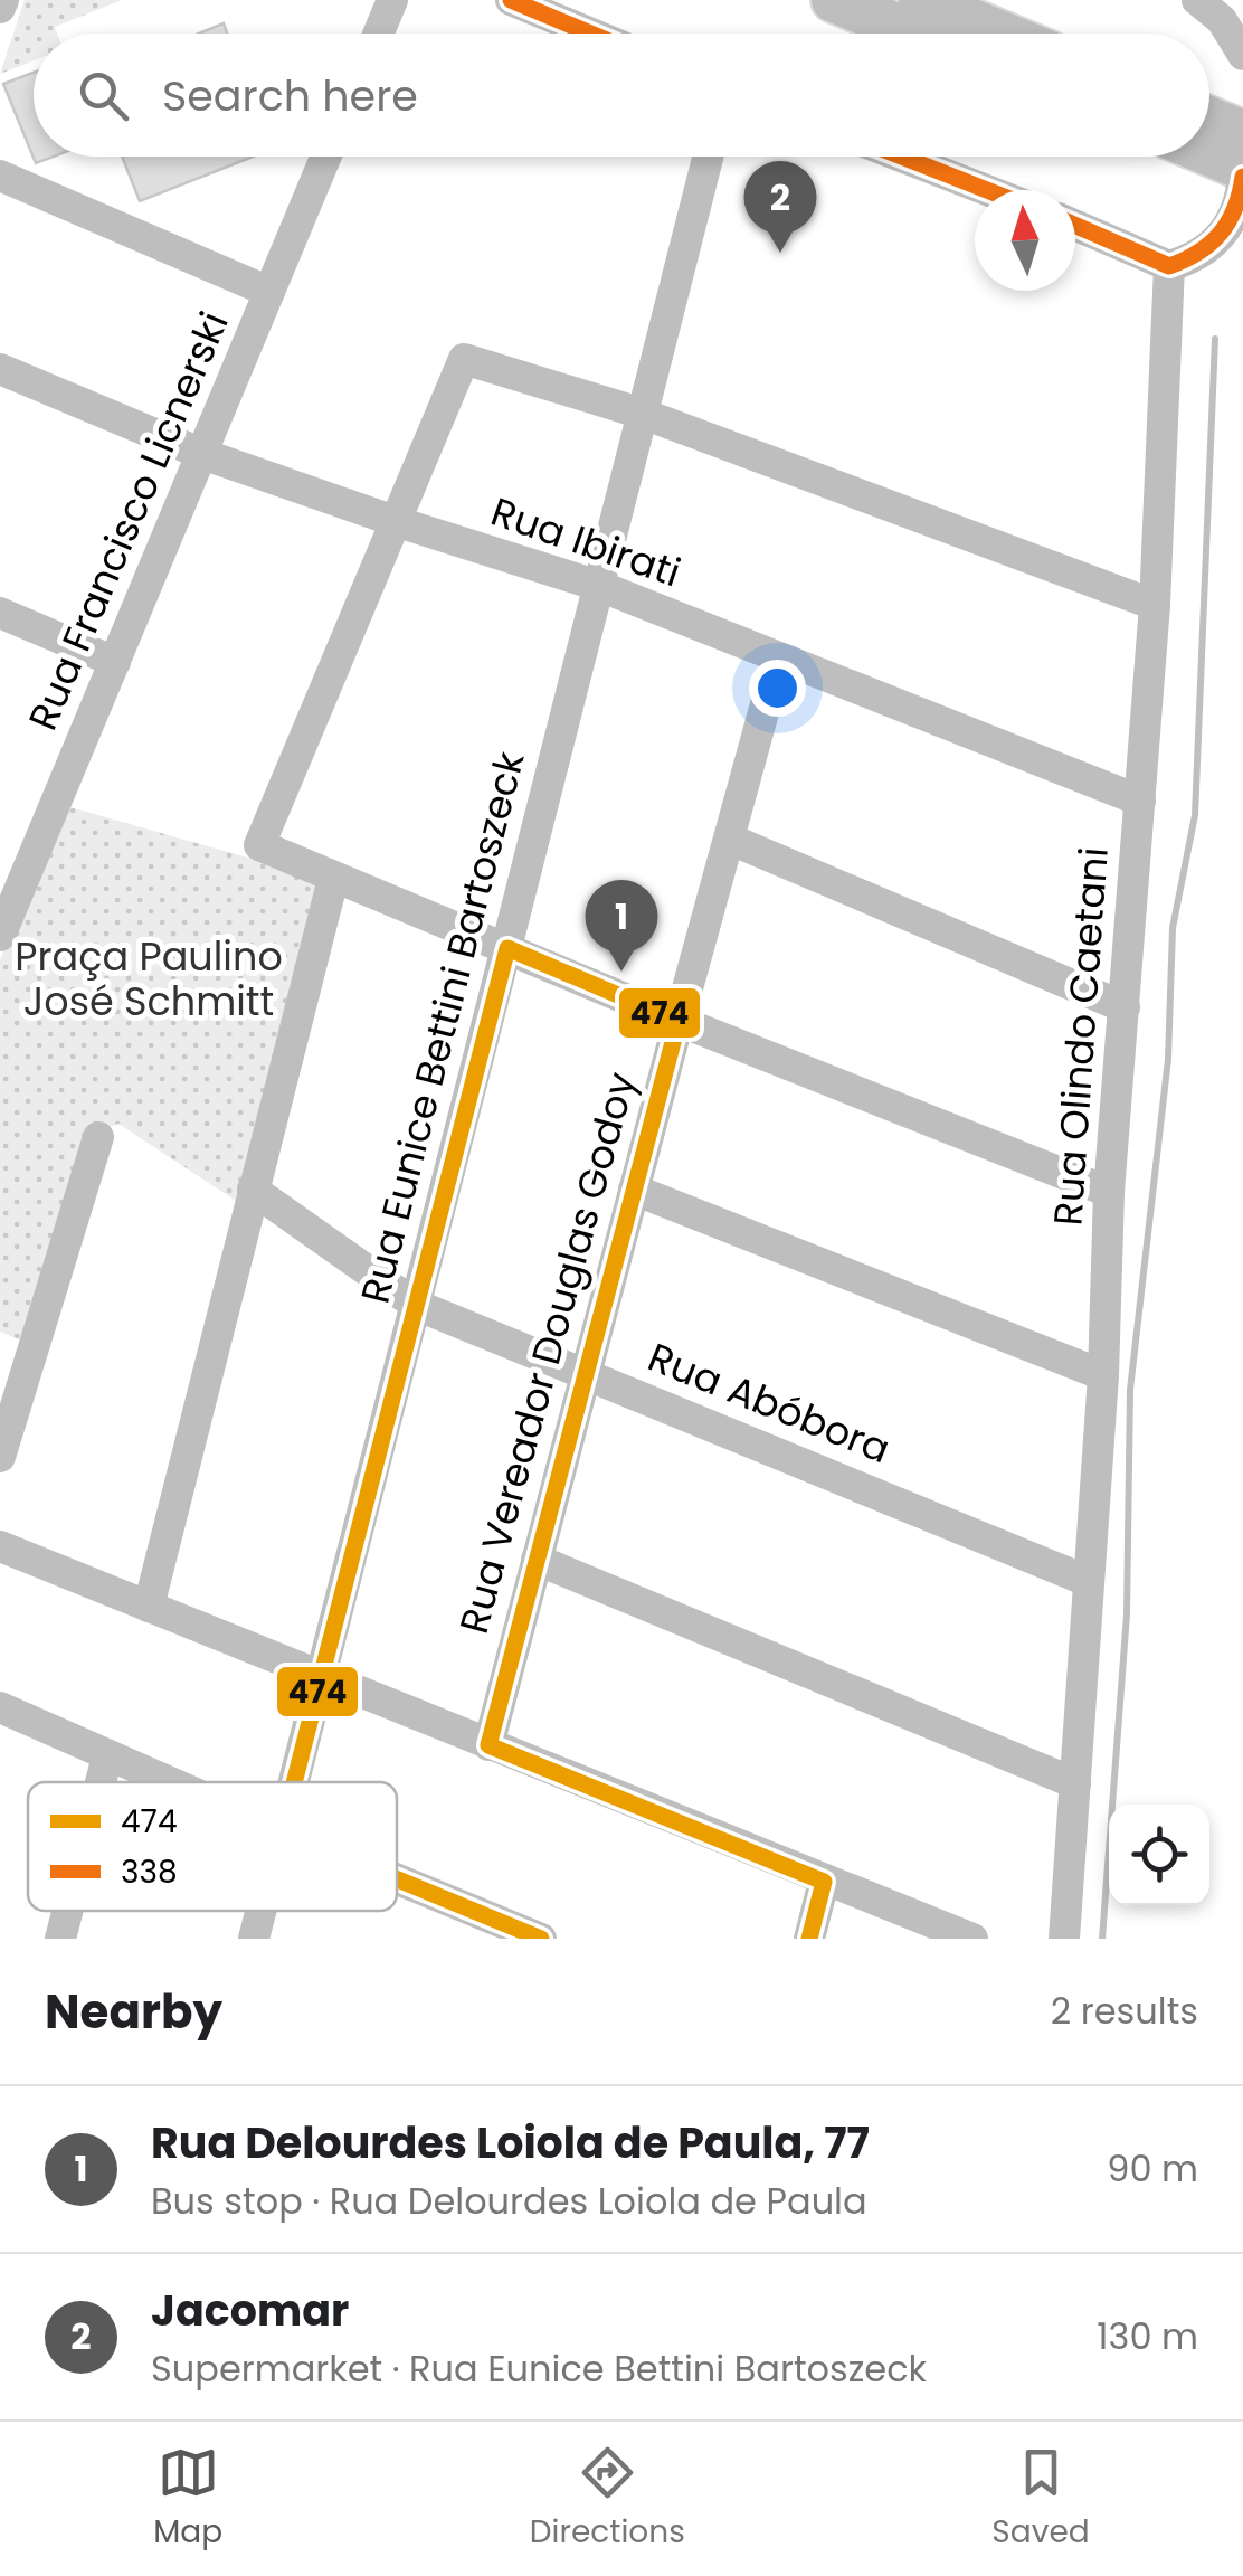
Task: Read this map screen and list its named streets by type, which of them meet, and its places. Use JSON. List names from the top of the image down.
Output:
{
  "streets": {
    "street": [
      "Rua Francisco Licnerski",
      "Rua Ibirati",
      "Rua Eunice Bettini Bartoszeck",
      "Rua Olindo Caetani",
      "Rua Vereador Douglas Godoy",
      "Rua Abóbora"
    ]
  },
  "crossings": [
    ["Rua Francisco Licnerski", "Rua Ibirati"],
    ["Rua Ibirati", "Rua Eunice Bettini Bartoszeck"],
    ["Rua Ibirati", "Rua Olindo Caetani"],
    ["Rua Ibirati", "Rua Vereador Douglas Godoy"],
    ["Rua Eunice Bettini Bartoszeck", "Rua Abóbora"],
    ["Rua Olindo Caetani", "Rua Abóbora"],
    ["Rua Vereador Douglas Godoy", "Rua Abóbora"]
  ],
  "parks": ["Praça Paulino José Schmitt"],
  "lines": ["transit line 338", "transit line 474"],
  "legend": ["474", "338"],
  "north": "top",
  "page": {
    "search": "Search here",
    "pins": ["2", "1"],
    "heading": ["Nearby", "2 results"],
    "list": [
      {
        "mark": "1",
        "name": "Rua Delourdes Loiola de Paula, 77",
        "note": "Bus stop · Rua Delourdes Loiola de Paula",
        "value": "90 m"
      },
      {
        "mark": "2",
        "name": "Jacomar",
        "note": "Supermarket · Rua Eunice Bettini Bartoszeck",
        "value": "130 m"
      }
    ],
    "nav": ["Map", "Directions", "Saved"]
  }
}
